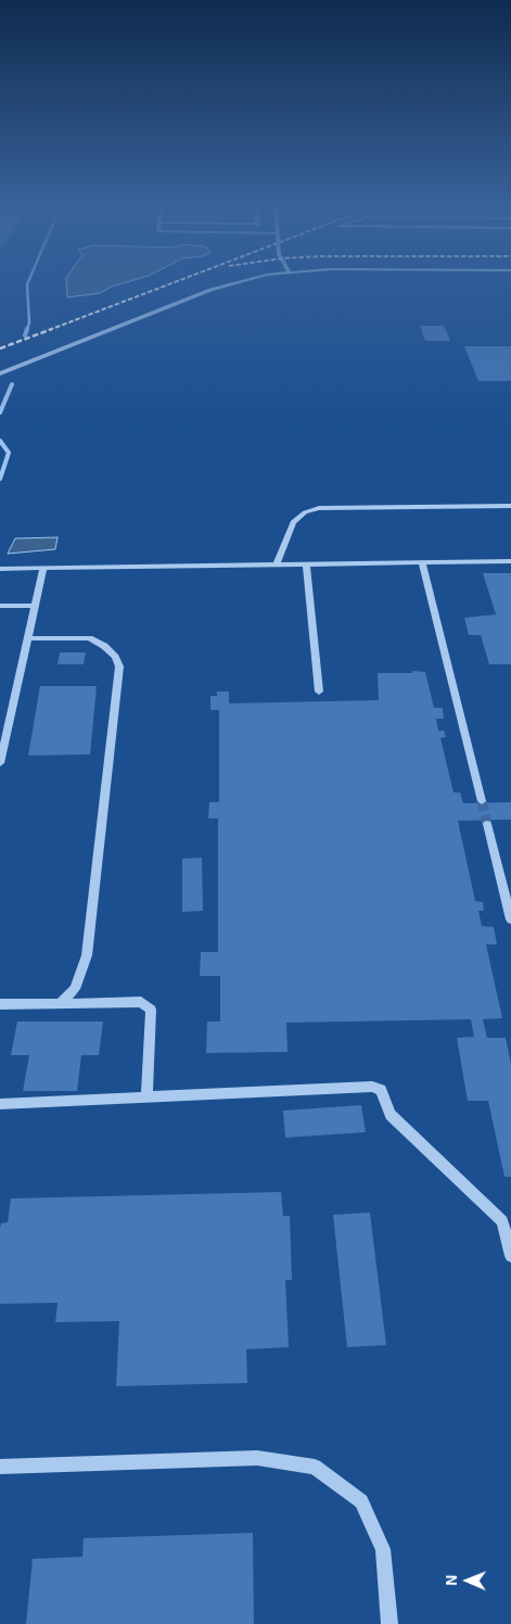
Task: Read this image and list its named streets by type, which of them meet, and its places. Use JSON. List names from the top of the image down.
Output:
{
  "north": "left"
}
